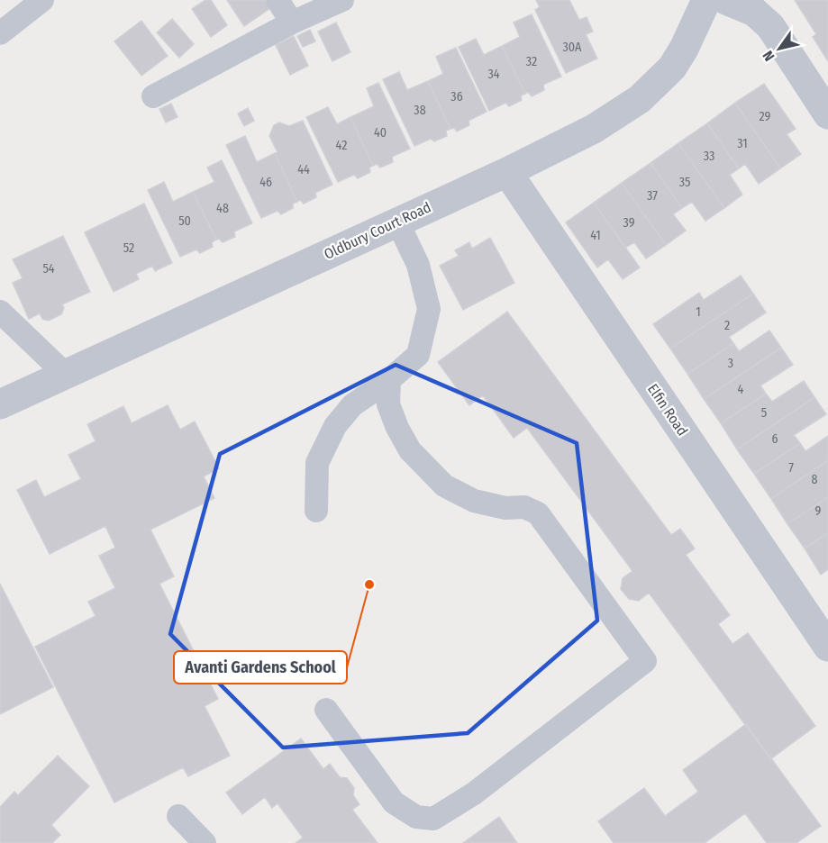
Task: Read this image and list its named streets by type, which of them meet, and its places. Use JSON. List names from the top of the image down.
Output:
{
  "streets": {
    "street": ["Oldbury Court Road", "Elfin Road"]
  },
  "crossings": [
    ["Oldbury Court Road", "Elfin Road"]
  ],
  "places": ["Avanti Gardens School"],
  "house_numbers": [
    "30A",
    "32",
    "34",
    "36",
    "38",
    "29",
    "40",
    "31",
    "42",
    "33",
    "44",
    "46",
    "35",
    "37",
    "48",
    "50",
    "39",
    "41",
    "52",
    "54",
    "1",
    "2",
    "3",
    "4",
    "5",
    "6",
    "7",
    "8",
    "9"
  ],
  "north": "bottom left"
}
